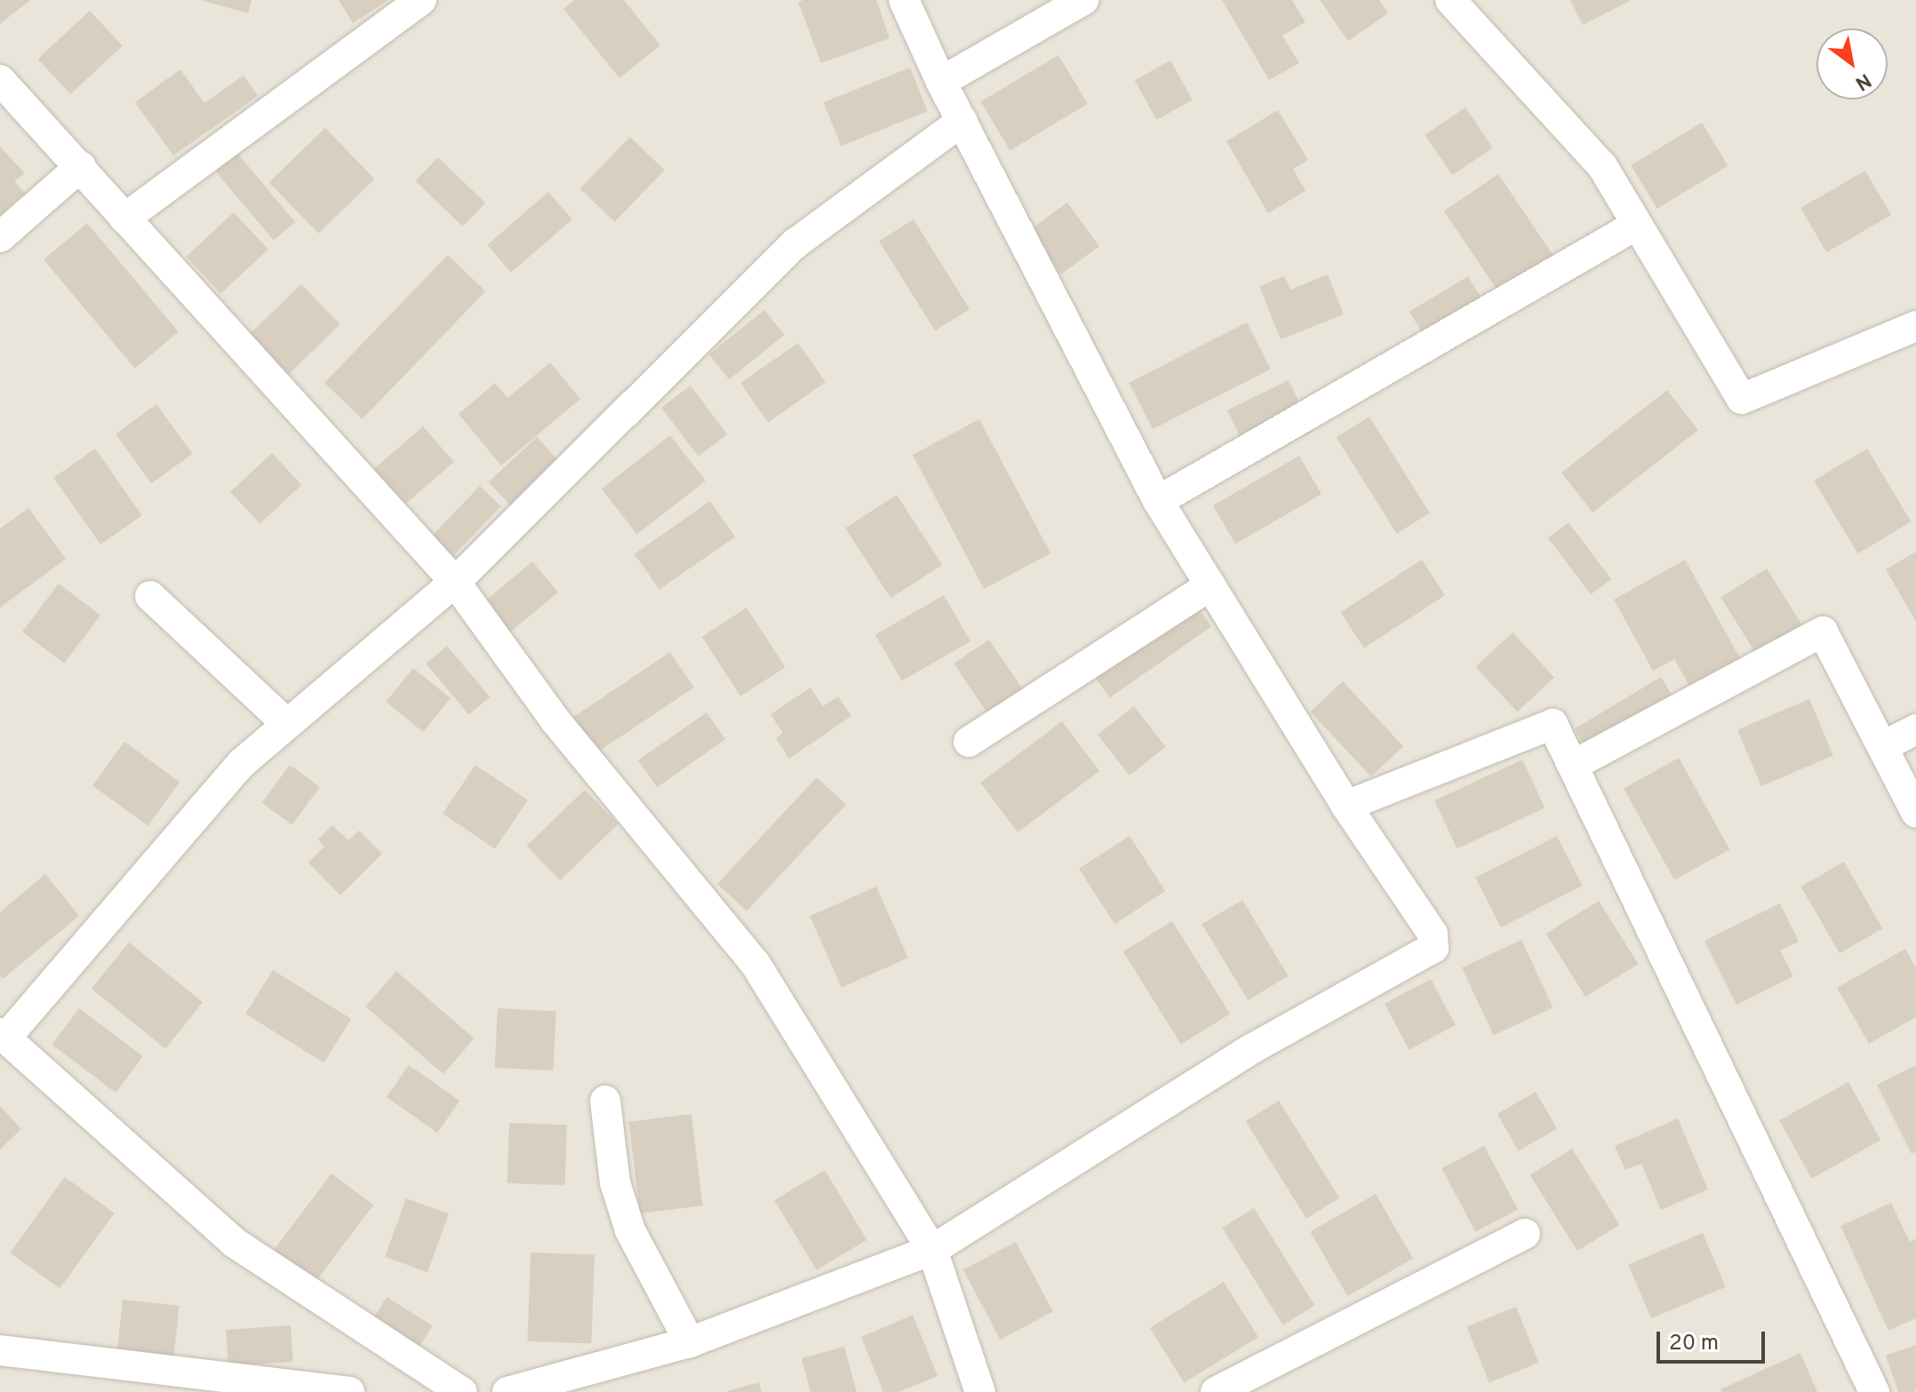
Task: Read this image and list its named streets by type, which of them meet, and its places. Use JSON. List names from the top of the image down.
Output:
{
  "scale_bar": "20 m",
  "north": "bottom right"
}
